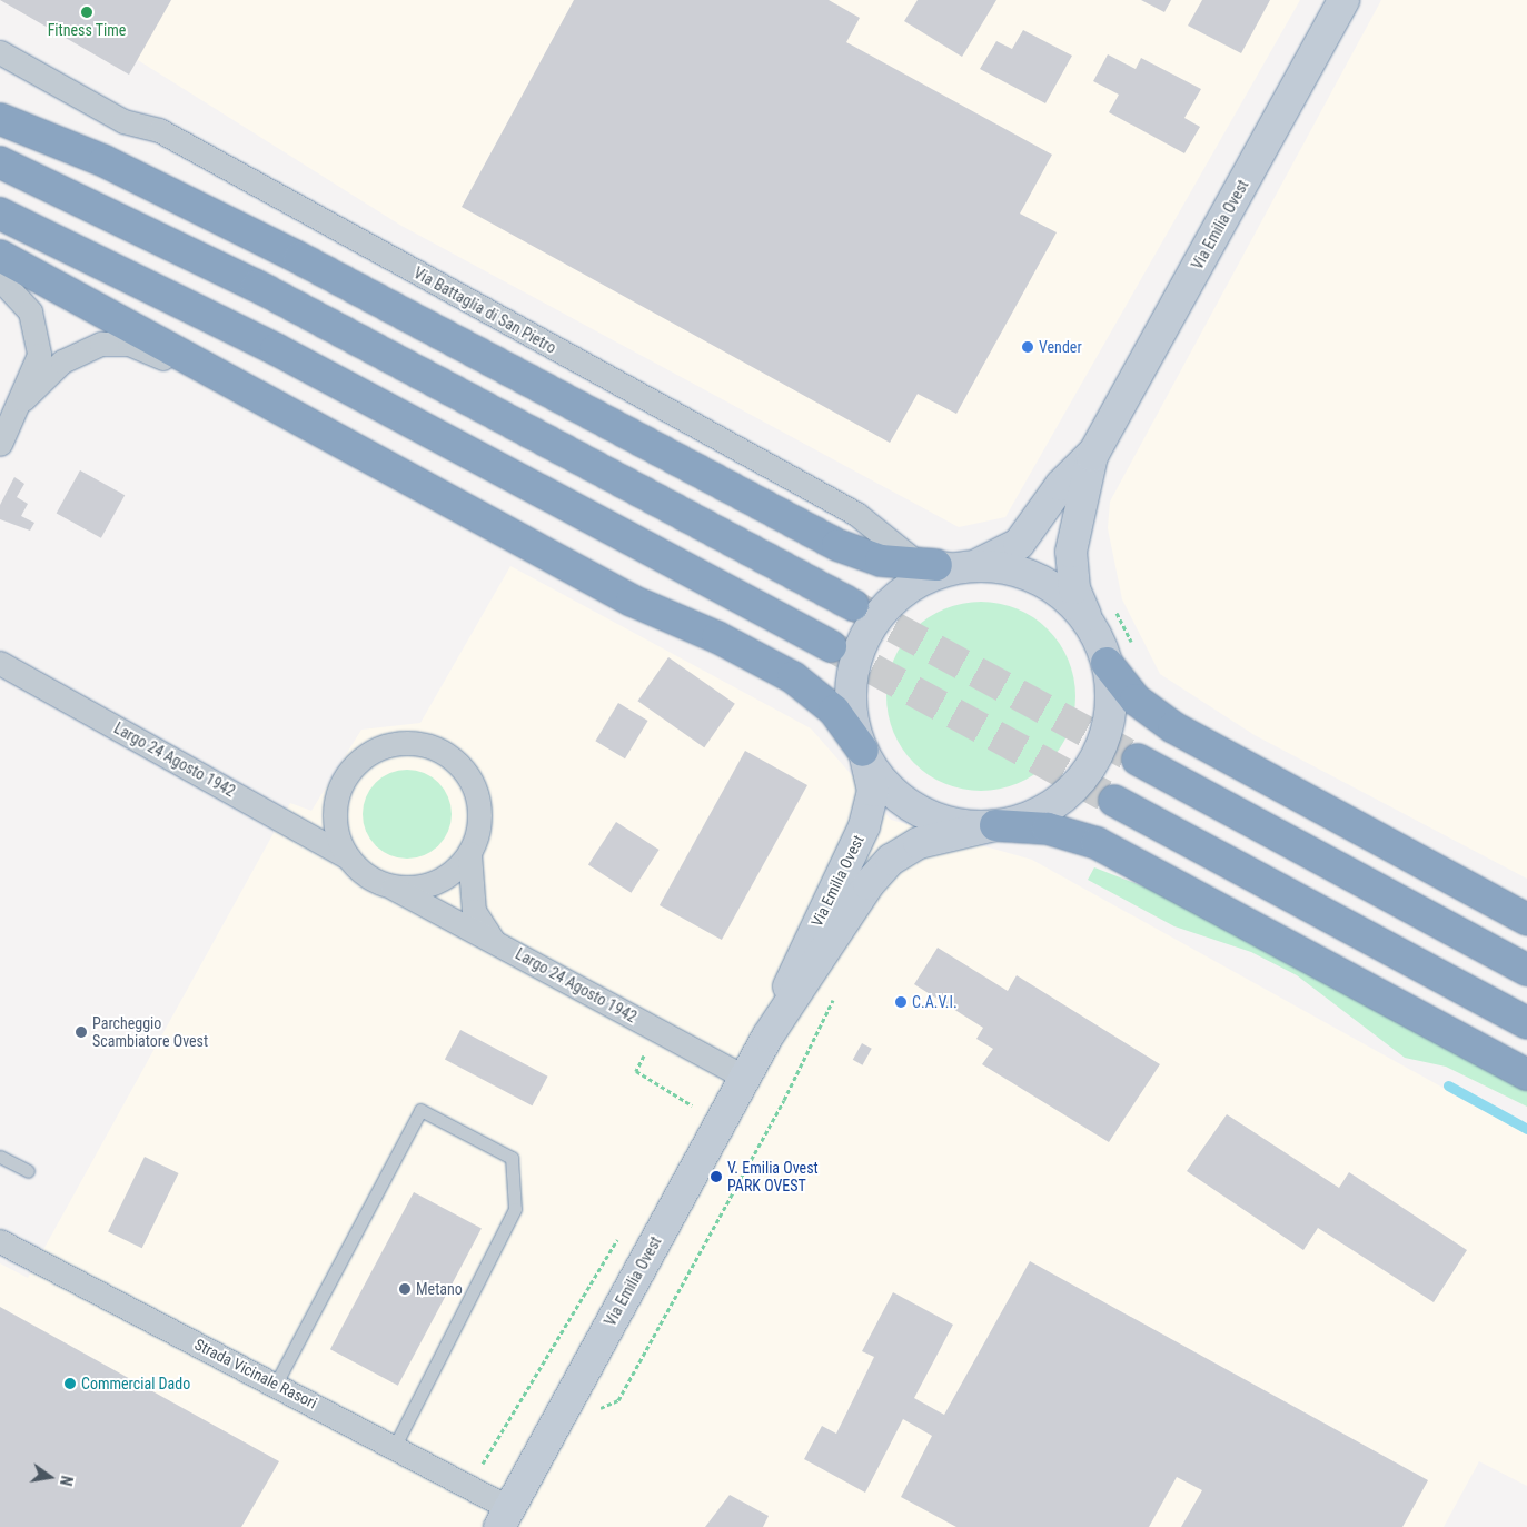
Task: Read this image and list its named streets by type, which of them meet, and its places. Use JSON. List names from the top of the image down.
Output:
{
  "streets": {
    "main road": ["Via Emilia Ovest"],
    "street": ["Via Battaglia di San Pietro", "Largo 24 Agosto 1942", "Strada Vicinale Rasori"]
  },
  "crossings": [
    ["Via Emilia Ovest", "Via Battaglia di San Pietro"],
    ["Via Emilia Ovest", "Largo 24 Agosto 1942"],
    ["Via Emilia Ovest", "Strada Vicinale Rasori"]
  ],
  "places": [
    "Fitness Time",
    "Vender",
    "C.A.V.I.",
    "Parcheggio Scambiatore Ovest",
    "V. Emilia Ovest PARK OVEST",
    "Metano",
    "Commercial Dado"
  ],
  "north": "right"
}
